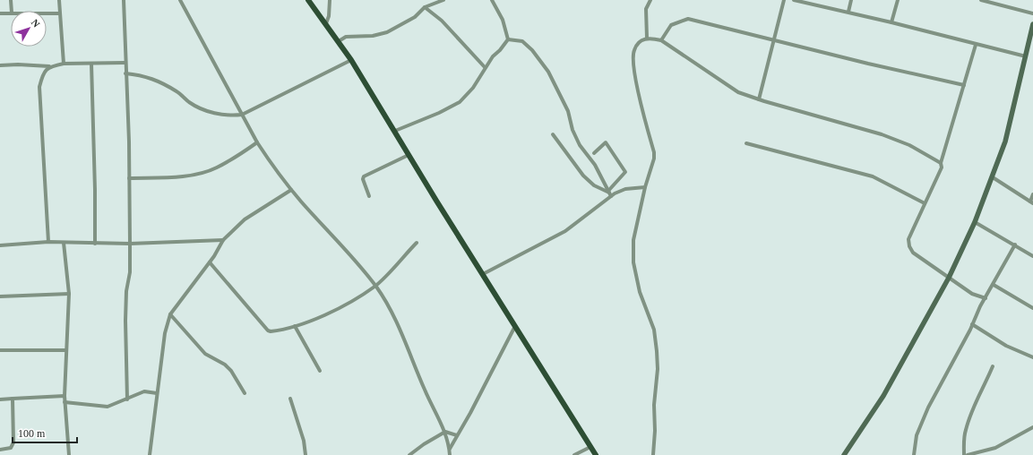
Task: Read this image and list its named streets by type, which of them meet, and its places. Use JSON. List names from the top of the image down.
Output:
{
  "scale_bar": "100 m",
  "north": "top right"
}
